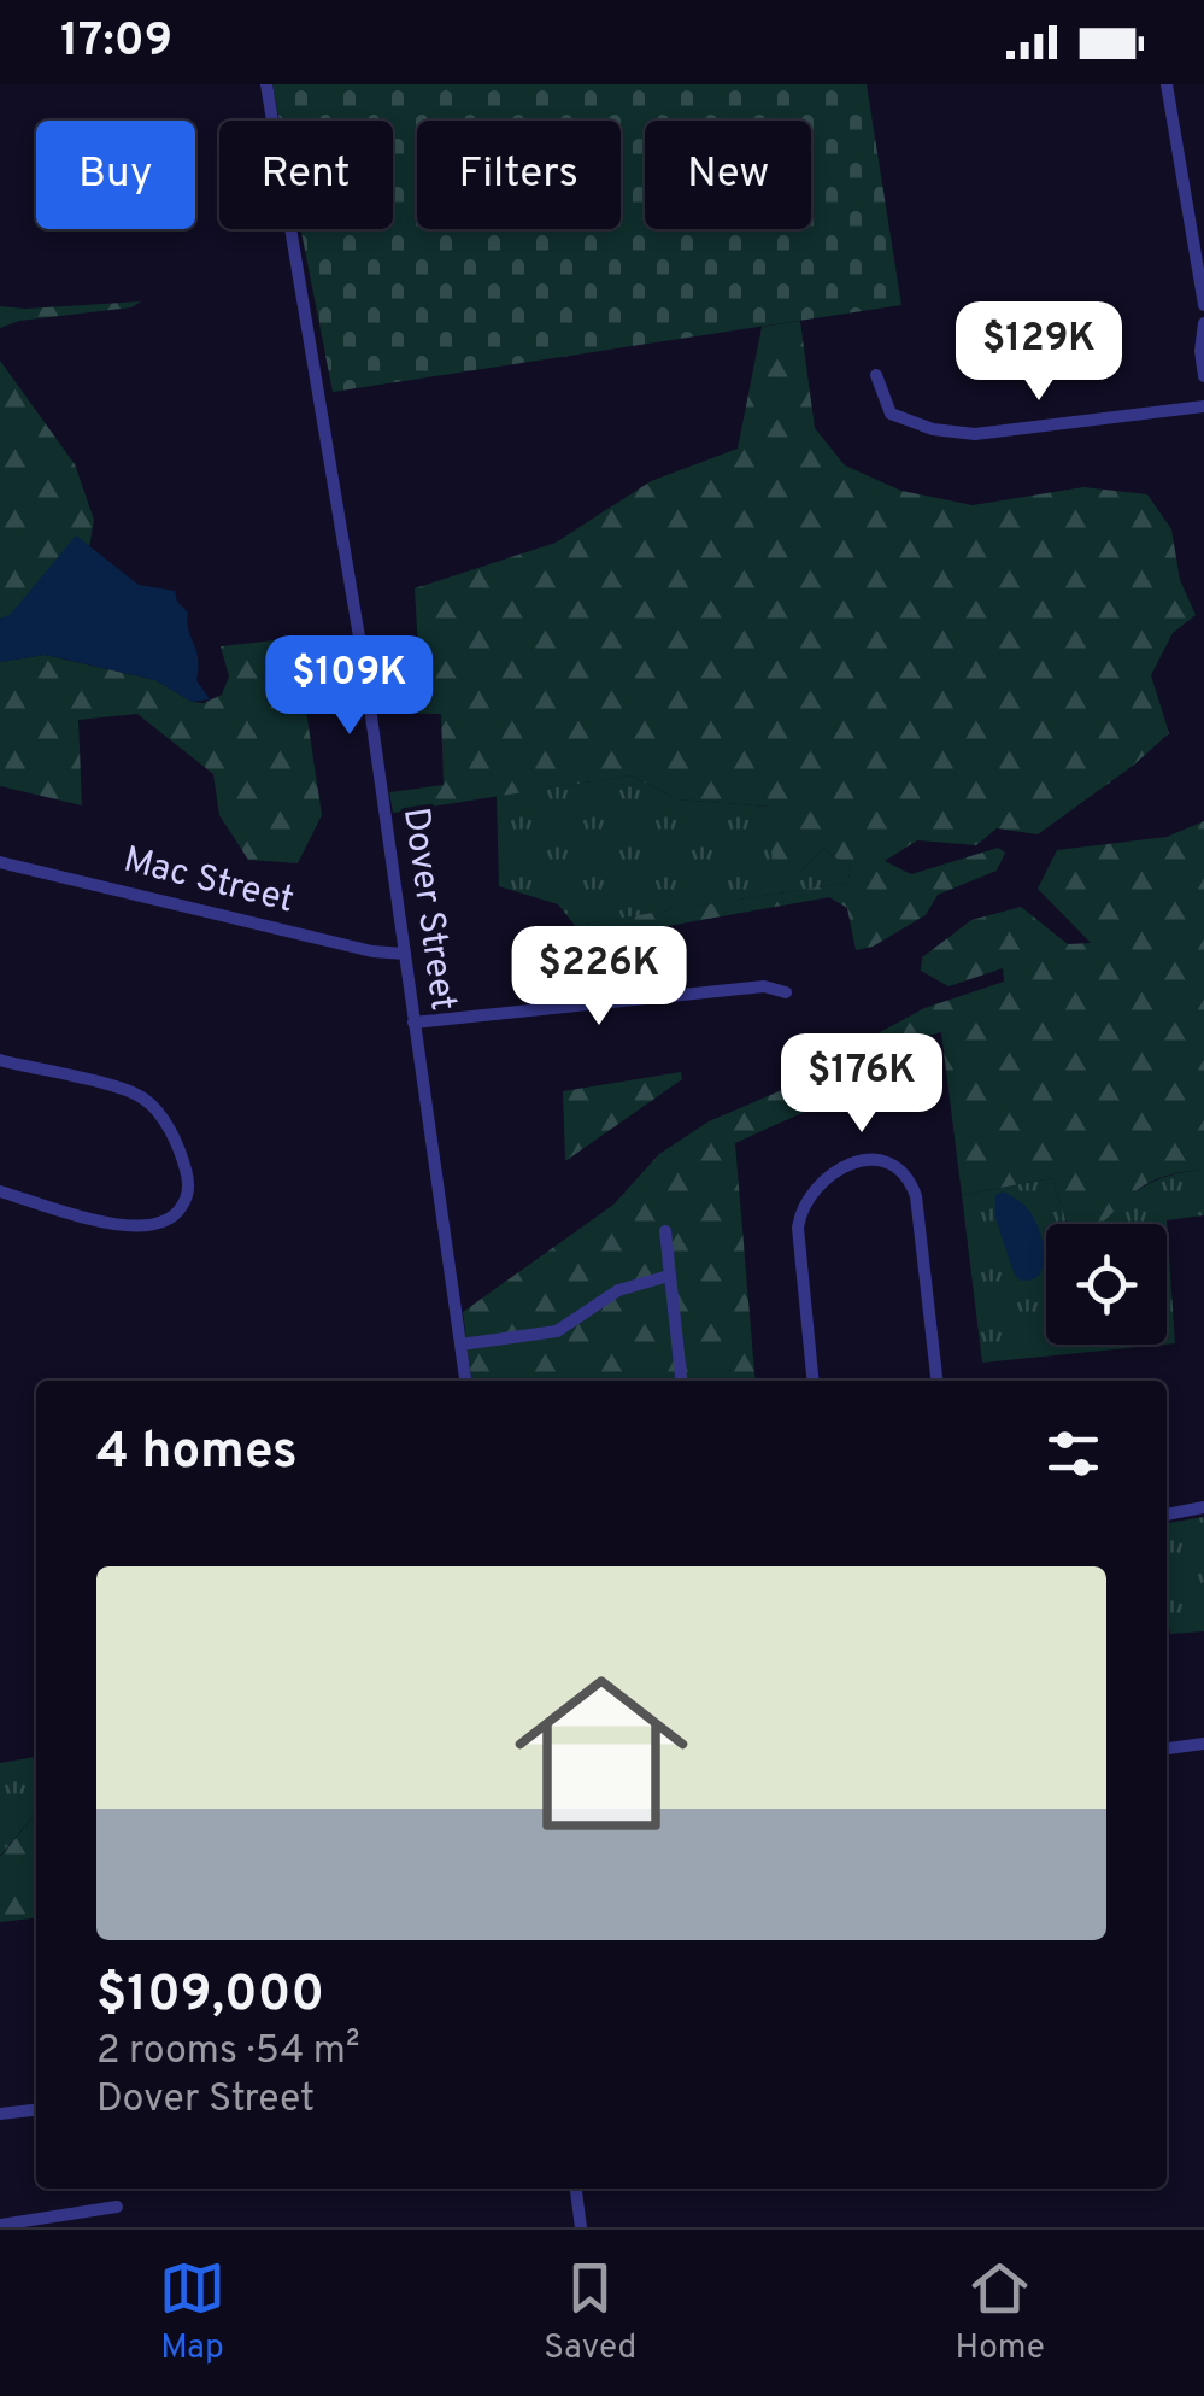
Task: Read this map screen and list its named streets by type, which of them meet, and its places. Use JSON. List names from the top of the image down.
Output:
{
  "streets": {
    "street": ["Mac Street", "Dover Street"]
  },
  "crossings": [
    ["Mac Street", "Dover Street"]
  ],
  "page": {
    "status": "17:09",
    "chip": [
      "Buy",
      "Rent",
      "Filters",
      "New"
    ],
    "price": [
      "$129K",
      "$109K",
      "$226K",
      "$176K"
    ],
    "heading": "4 homes",
    "list": [
      {
        "name": "$109,000",
        "note": "2 rooms · 54 m² · Dover Street"
      }
    ],
    "tabs": ["Map", "Saved", "Home"]
  }
}
